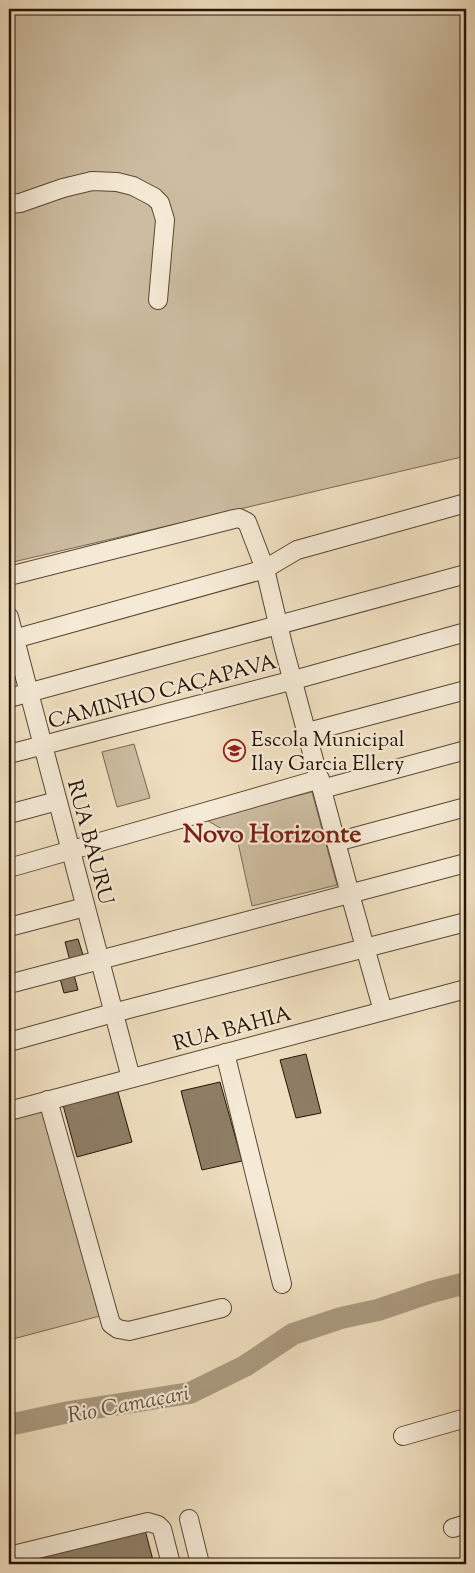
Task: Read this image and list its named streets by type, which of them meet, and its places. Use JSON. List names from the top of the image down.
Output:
{
  "streets": {
    "street": ["CAMINHO CAÇAPAVA", "RUA BAURU", "RUA BAHIA"]
  },
  "crossings": [
    ["CAMINHO CAÇAPAVA", "RUA BAURU"],
    ["RUA BAURU", "RUA BAHIA"]
  ],
  "districts": ["Novo Horizonte"],
  "water": ["Rio Camaçari"],
  "places": {
    "school or university": ["Escola Municipal Ilay Garcia Ellery"]
  }
}
